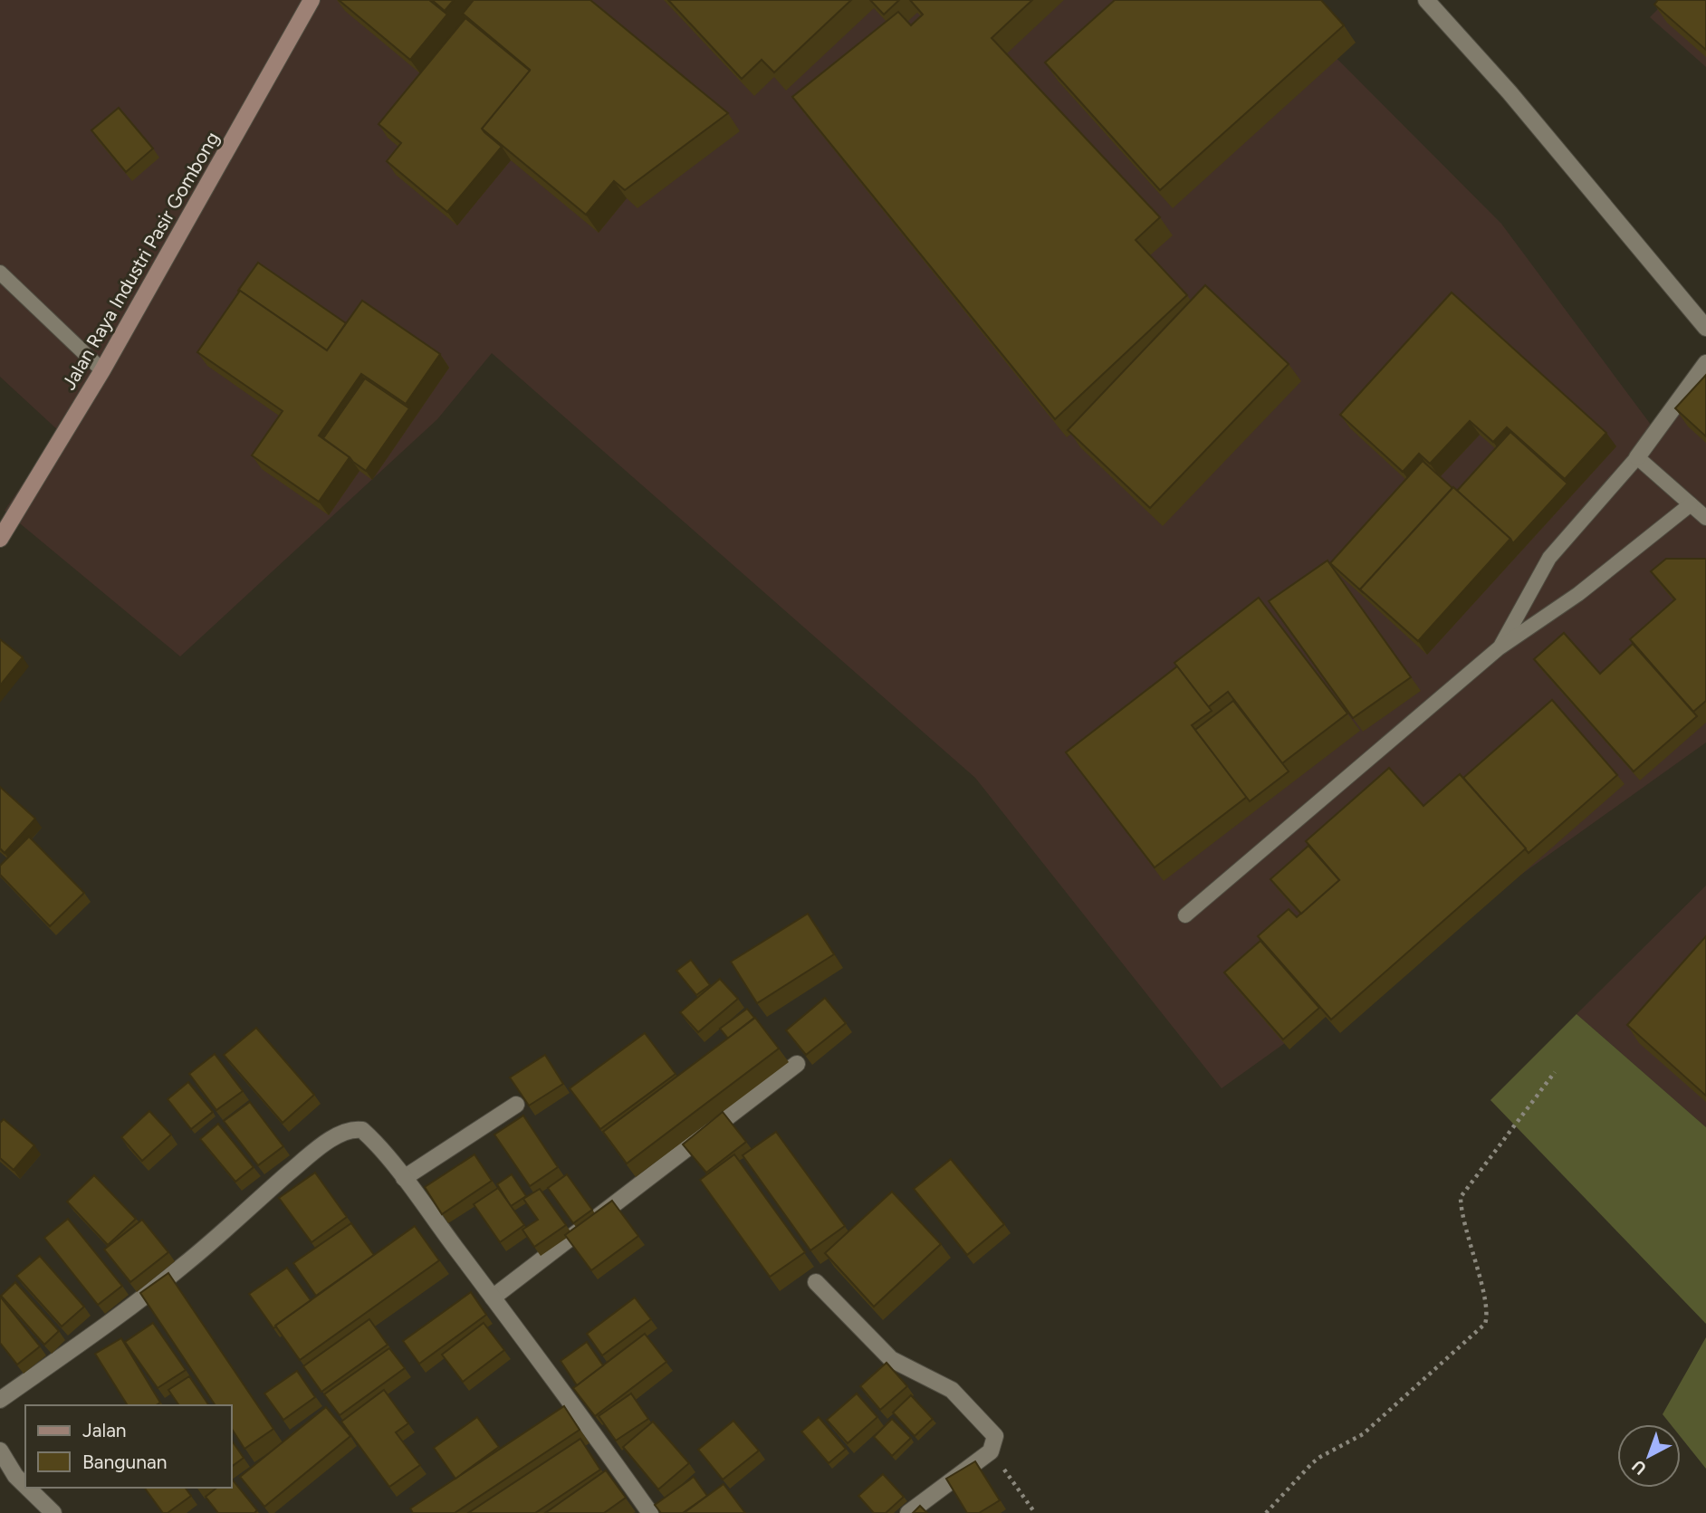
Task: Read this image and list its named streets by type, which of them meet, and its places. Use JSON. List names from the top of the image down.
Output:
{
  "streets": {
    "main road": ["Jalan Raya Industri Pasir Gombong"]
  },
  "legend": ["Jalan", "Bangunan"],
  "north": "bottom left"
}
